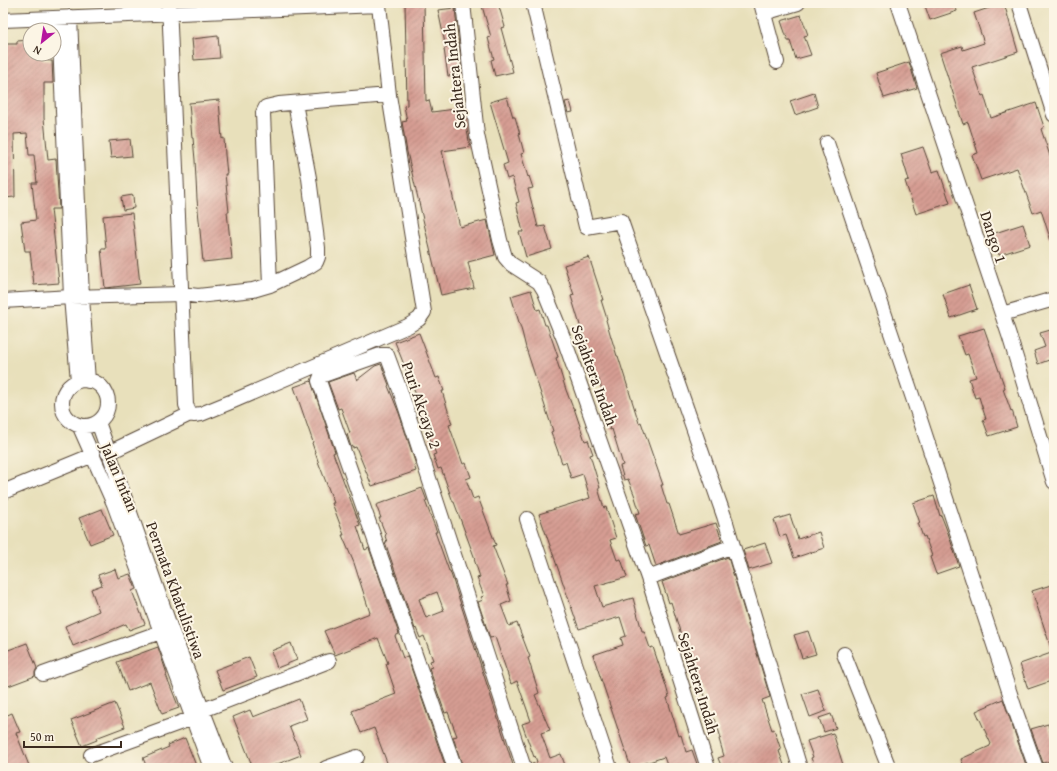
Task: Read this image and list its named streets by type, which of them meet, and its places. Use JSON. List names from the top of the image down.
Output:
{
  "streets": {
    "street": [
      "Sejahtera Indah",
      "Dango 1",
      "Puri Akcaya 2",
      "Jalan Intan",
      "Permata Khatulistiwa"
    ]
  },
  "crossings": [
    ["Jalan Intan", "Permata Khatulistiwa"]
  ],
  "scale_bar": "50 m",
  "north": "bottom left"
}
